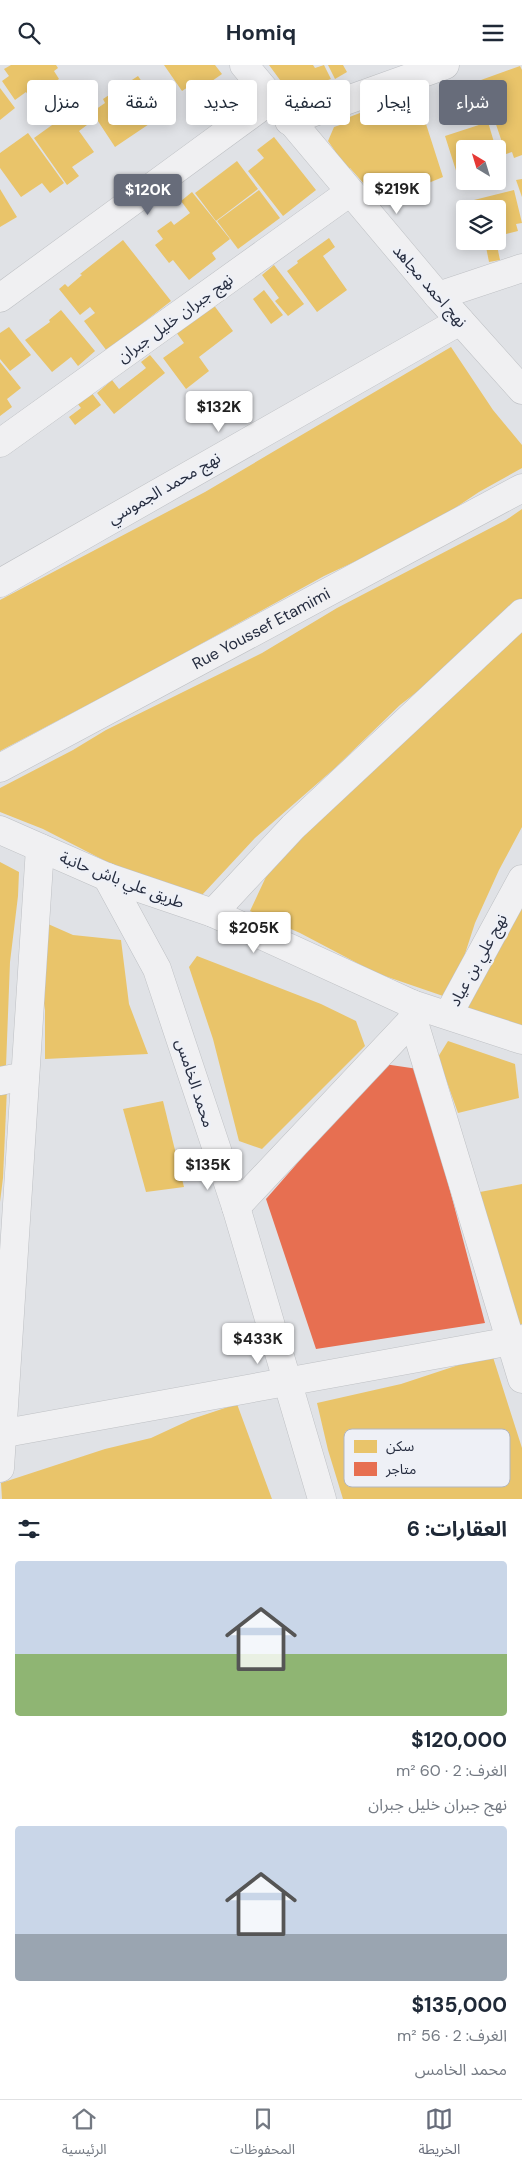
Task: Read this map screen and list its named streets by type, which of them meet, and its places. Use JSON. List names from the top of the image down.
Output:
{
  "streets": {
    "street": [
      "نهج احمد مجاهد",
      "نهج جبران خليل جبران",
      "نهج محمد الجموسي",
      "Rue Youssef Etamimi",
      "طريق علي باش حانبة",
      "نهج علي بن عياد",
      "محمد الخامس"
    ]
  },
  "crossings": [
    ["نهج احمد مجاهد", "نهج جبران خليل جبران"],
    ["نهج احمد مجاهد", "نهج محمد الجموسي"],
    ["طريق علي باش حانبة", "نهج علي بن عياد"],
    ["طريق علي باش حانبة", "محمد الخامس"]
  ],
  "legend": ["سكن", "متاجر"],
  "north": "top left",
  "page": {
    "header": "Homiq",
    "chip": [
      "شراء",
      "إيجار",
      "تصفية",
      "جديد",
      "شقة",
      "منزل"
    ],
    "price": [
      "$219K",
      "$120K",
      "$132K",
      "$205K",
      "$135K",
      "$433K"
    ],
    "heading": "العقارات: 6",
    "list": [
      {
        "name": "$120,000",
        "note": "الغرف: 2 · 60 m² · نهج جبران خليل جبران"
      },
      {
        "name": "$135,000",
        "note": "الغرف: 2 · 56 m² · محمد الخامس"
      }
    ],
    "tabs": ["الخريطة", "المحفوظات", "الرئيسية"]
  }
}
